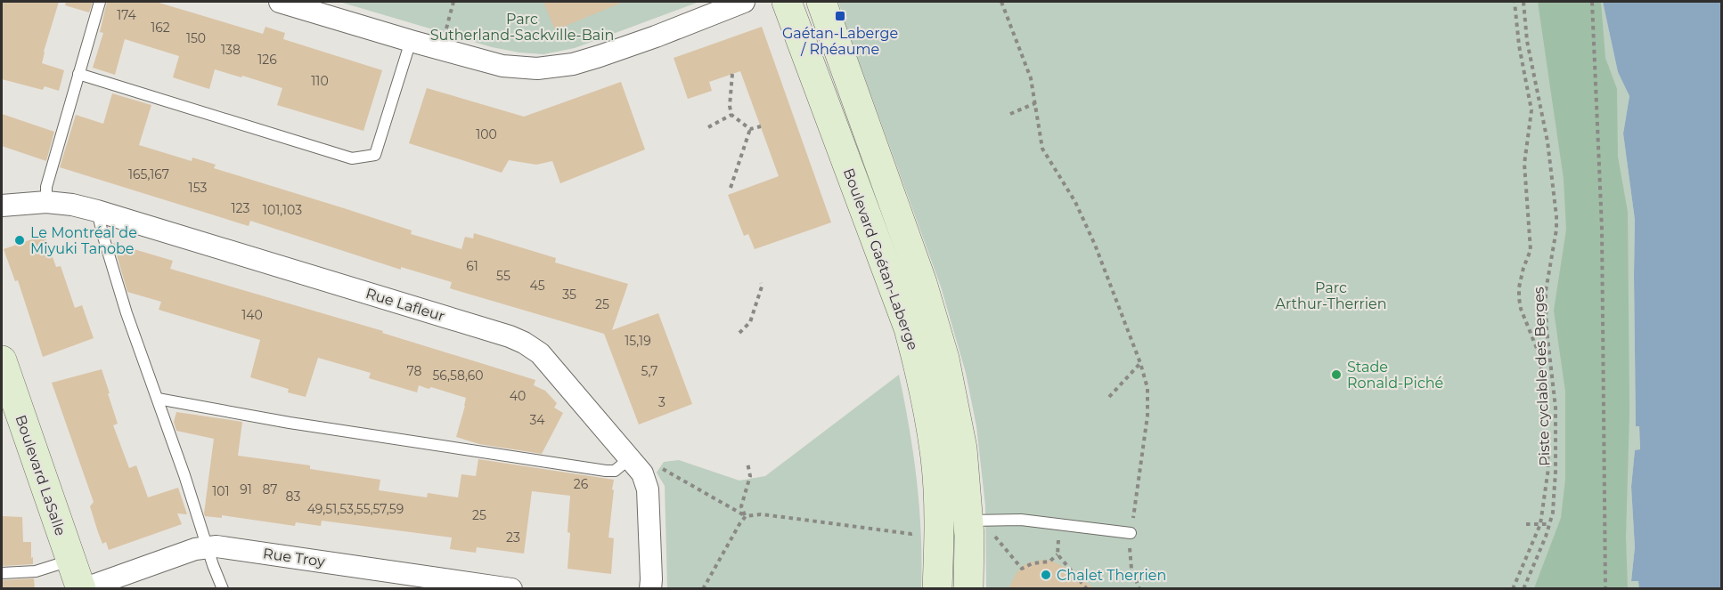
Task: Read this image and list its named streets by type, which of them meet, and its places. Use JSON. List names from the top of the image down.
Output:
{
  "streets": {
    "main road": ["Boulevard Gaétan-Laberge", "Boulevard LaSalle"],
    "street": ["Rue Lafleur", "Rue Troy"],
    "path": ["Piste cyclable des Berges"]
  },
  "crossings": [
    ["Boulevard LaSalle", "Rue Troy"]
  ],
  "parks": ["Parc Sutherland-Sackville-Bain", "Parc Arthur-Therrien"],
  "places": {
    "transit": ["Gaétan-Laberge / Rhéaume"],
    "other": ["Le Montréal de Miyuki Tanobe", "Stade Ronald-Piché", "Chalet Therrien"]
  },
  "house_numbers": [
    "174",
    "162",
    "150",
    "138",
    "126",
    "110",
    "100",
    "165,167",
    "153",
    "123",
    "101,103",
    "61",
    "55",
    "45",
    "35",
    "25",
    "140",
    "15,19",
    "78",
    "5,7",
    "56,58,60",
    "40",
    "3",
    "34",
    "26",
    "91",
    "87",
    "101",
    "83",
    "49,51,53,55,57,59",
    "25",
    "23"
  ]
}
